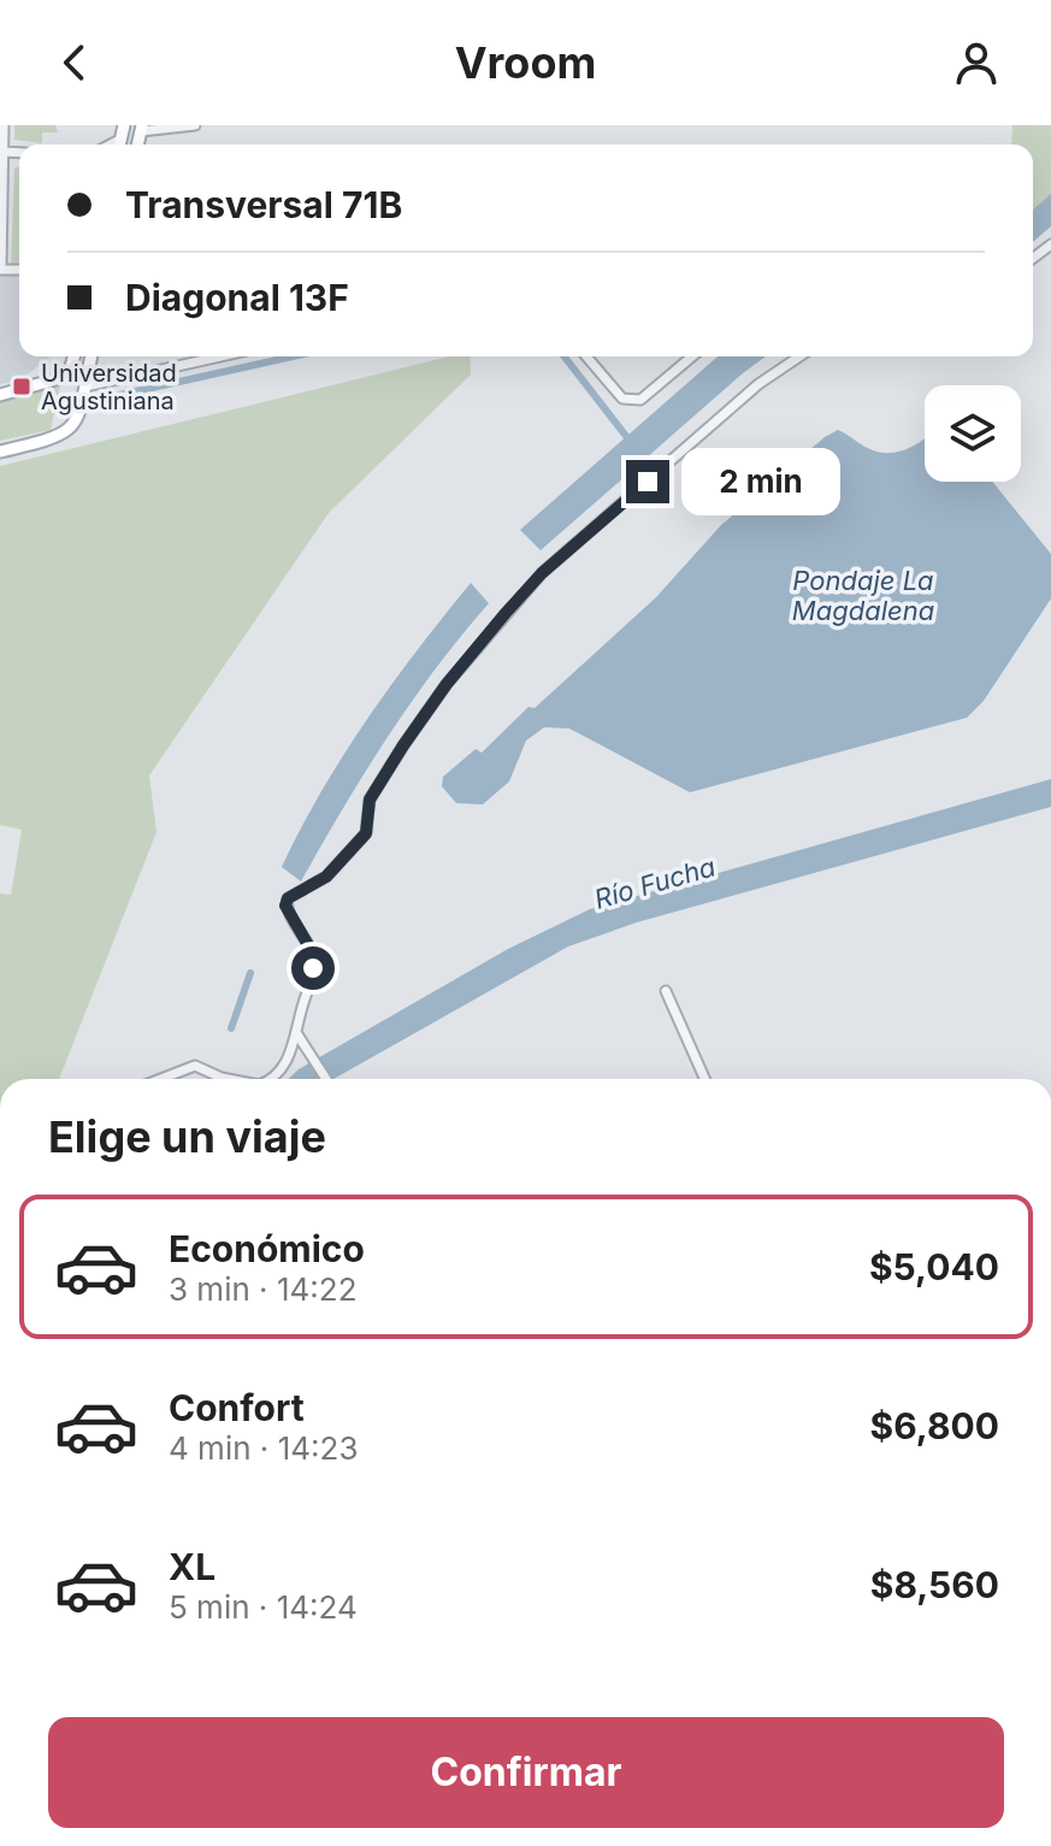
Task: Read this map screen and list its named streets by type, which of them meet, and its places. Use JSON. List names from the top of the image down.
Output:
{
  "water": ["Pondaje La Magdalena", "Río Fucha"],
  "places": {
    "transit": ["Universidad Agustiniana"]
  },
  "page": {
    "header": "Vroom",
    "banner": ["Transversal 71B", "Diagonal 13F"],
    "bubble": "2 min",
    "heading": "Elige un viaje",
    "list": [
      {
        "name": "Económico",
        "note": "3 min · 14:22",
        "value": "$5,040"
      },
      {
        "name": "Confort",
        "note": "4 min · 14:23",
        "value": "$6,800"
      },
      {
        "name": "XL",
        "note": "5 min · 14:24",
        "value": "$8,560"
      }
    ],
    "buttons": "Confirmar"
  }
}
